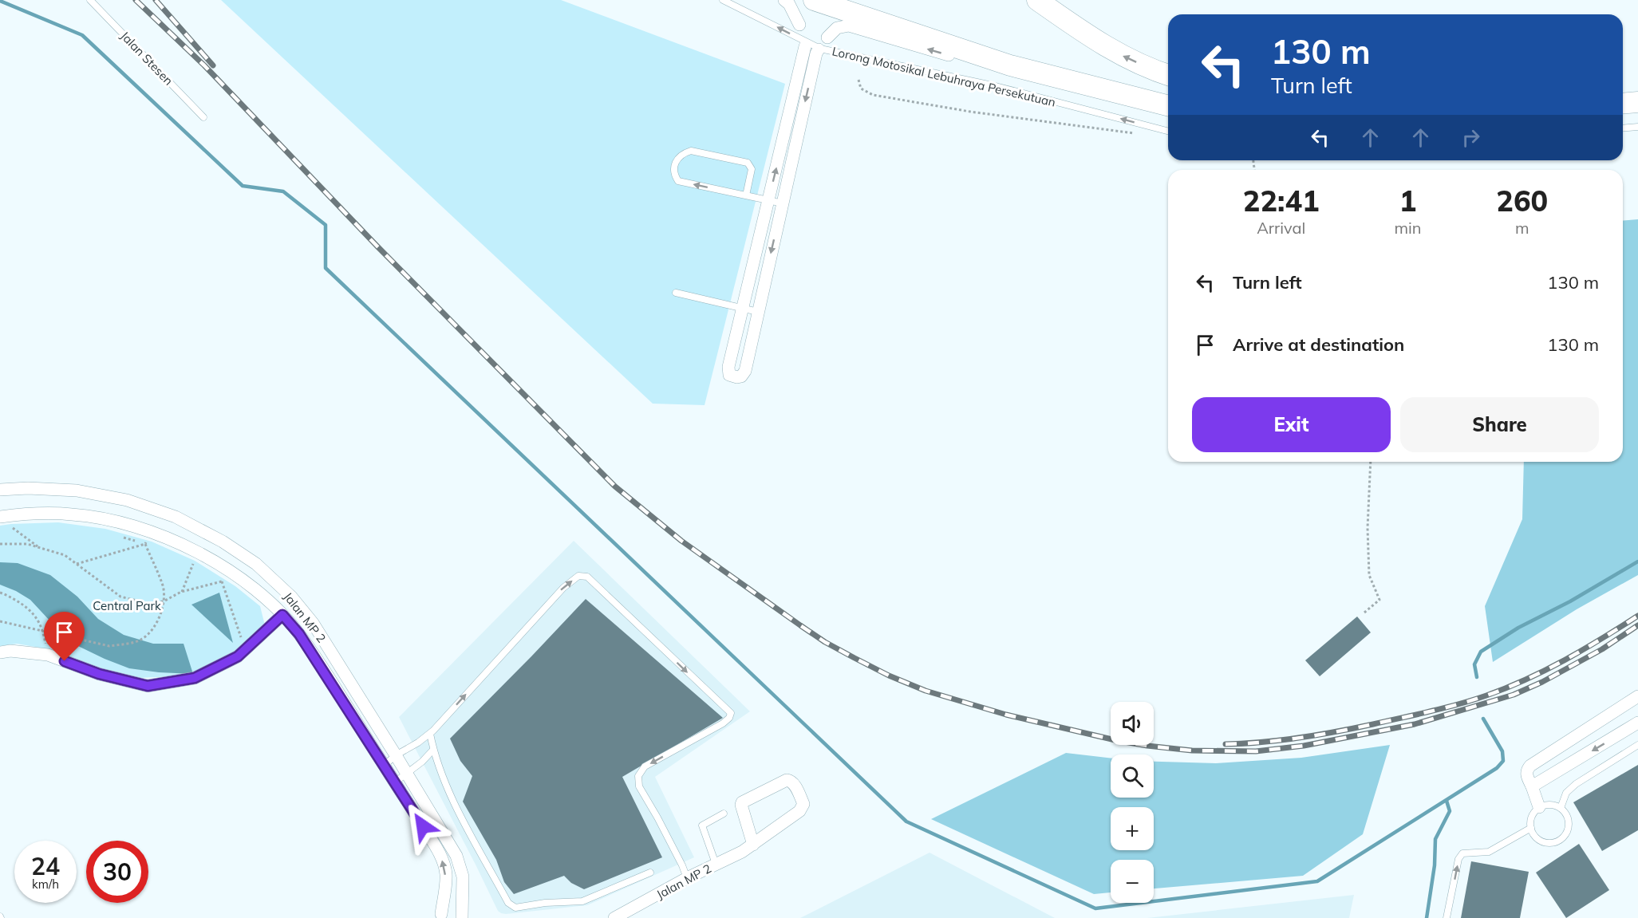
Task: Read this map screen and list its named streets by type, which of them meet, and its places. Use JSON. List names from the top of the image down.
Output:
{
  "streets": {
    "street": ["Jalan MP 2"],
    "lane": ["Jalan Stesen", "Lorong Motosikal Lebuhraya Persekutuan"]
  },
  "one_way": ["Lorong Motosikal Lebuhraya Persekutuan"],
  "parks": ["Central Park"],
  "page": {
    "turn": ["130 m", "Turn left"],
    "eta": [
      "22:41",
      "Arrival",
      "1",
      "min",
      "260",
      "m"
    ],
    "list": [
      {
        "name": "Turn left",
        "value": "130 m"
      },
      {
        "name": "Arrive at destination",
        "value": "130 m"
      }
    ],
    "buttons": ["Exit", "Share"],
    "map_buttons": ["+", "−"],
    "speed": "24 km/h",
    "limit": "30"
  }
}
